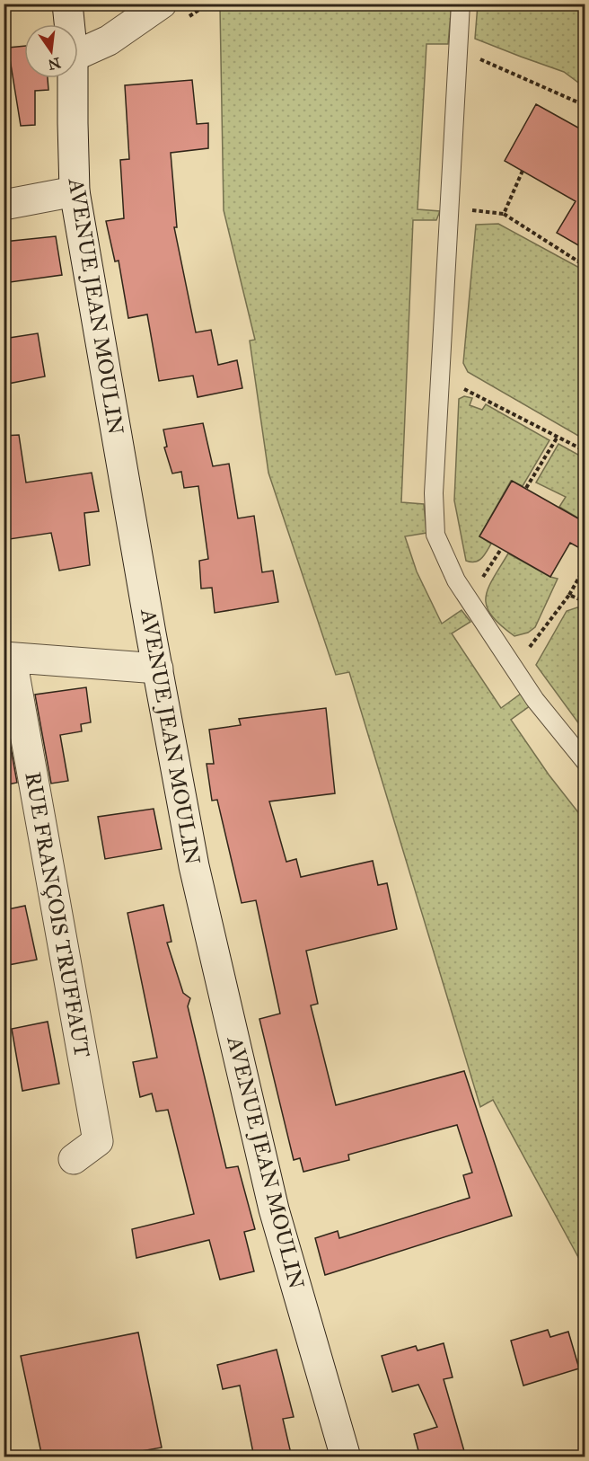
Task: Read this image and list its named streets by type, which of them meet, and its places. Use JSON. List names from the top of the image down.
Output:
{
  "streets": {
    "main road": ["AVENUE JEAN MOULIN", "RUE FRANÇOIS TRUFFAUT"]
  },
  "north": "bottom"
}
